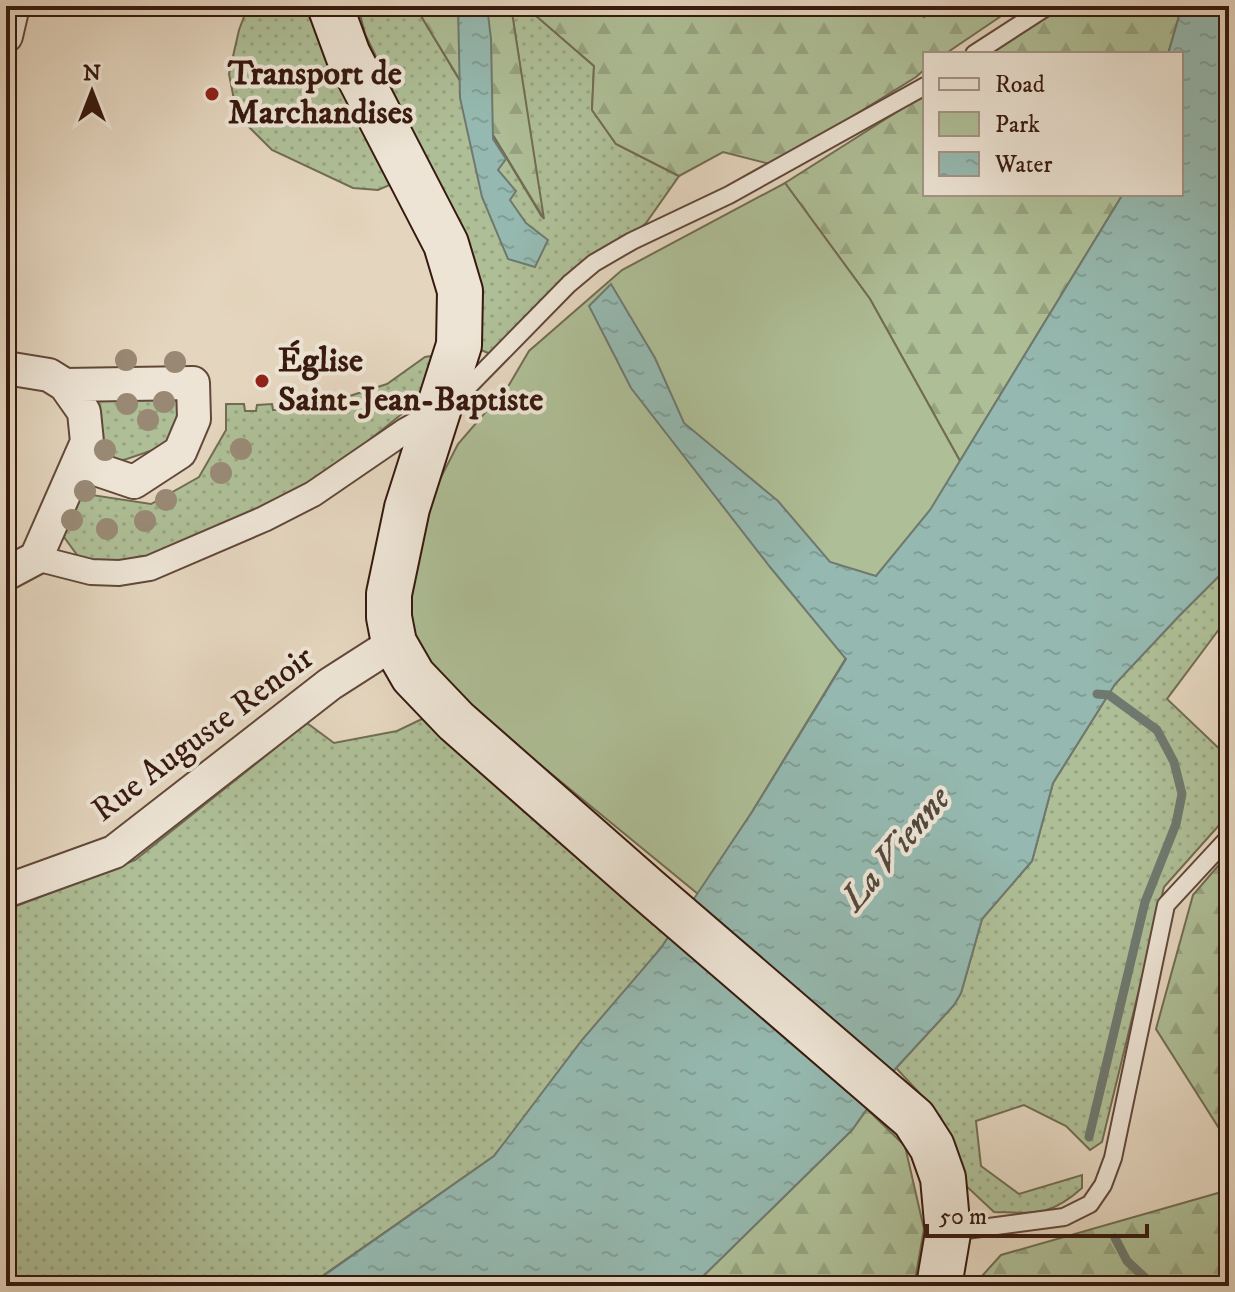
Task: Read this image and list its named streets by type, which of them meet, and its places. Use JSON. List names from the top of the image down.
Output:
{
  "streets": {
    "street": ["Rue Auguste Renoir"]
  },
  "water": ["La Vienne"],
  "places": ["Transport de Marchandises", "Église Saint-Jean-Baptiste"],
  "legend": ["Road", "Park", "Water"],
  "scale_bar": "50 m",
  "north": "top"
}
